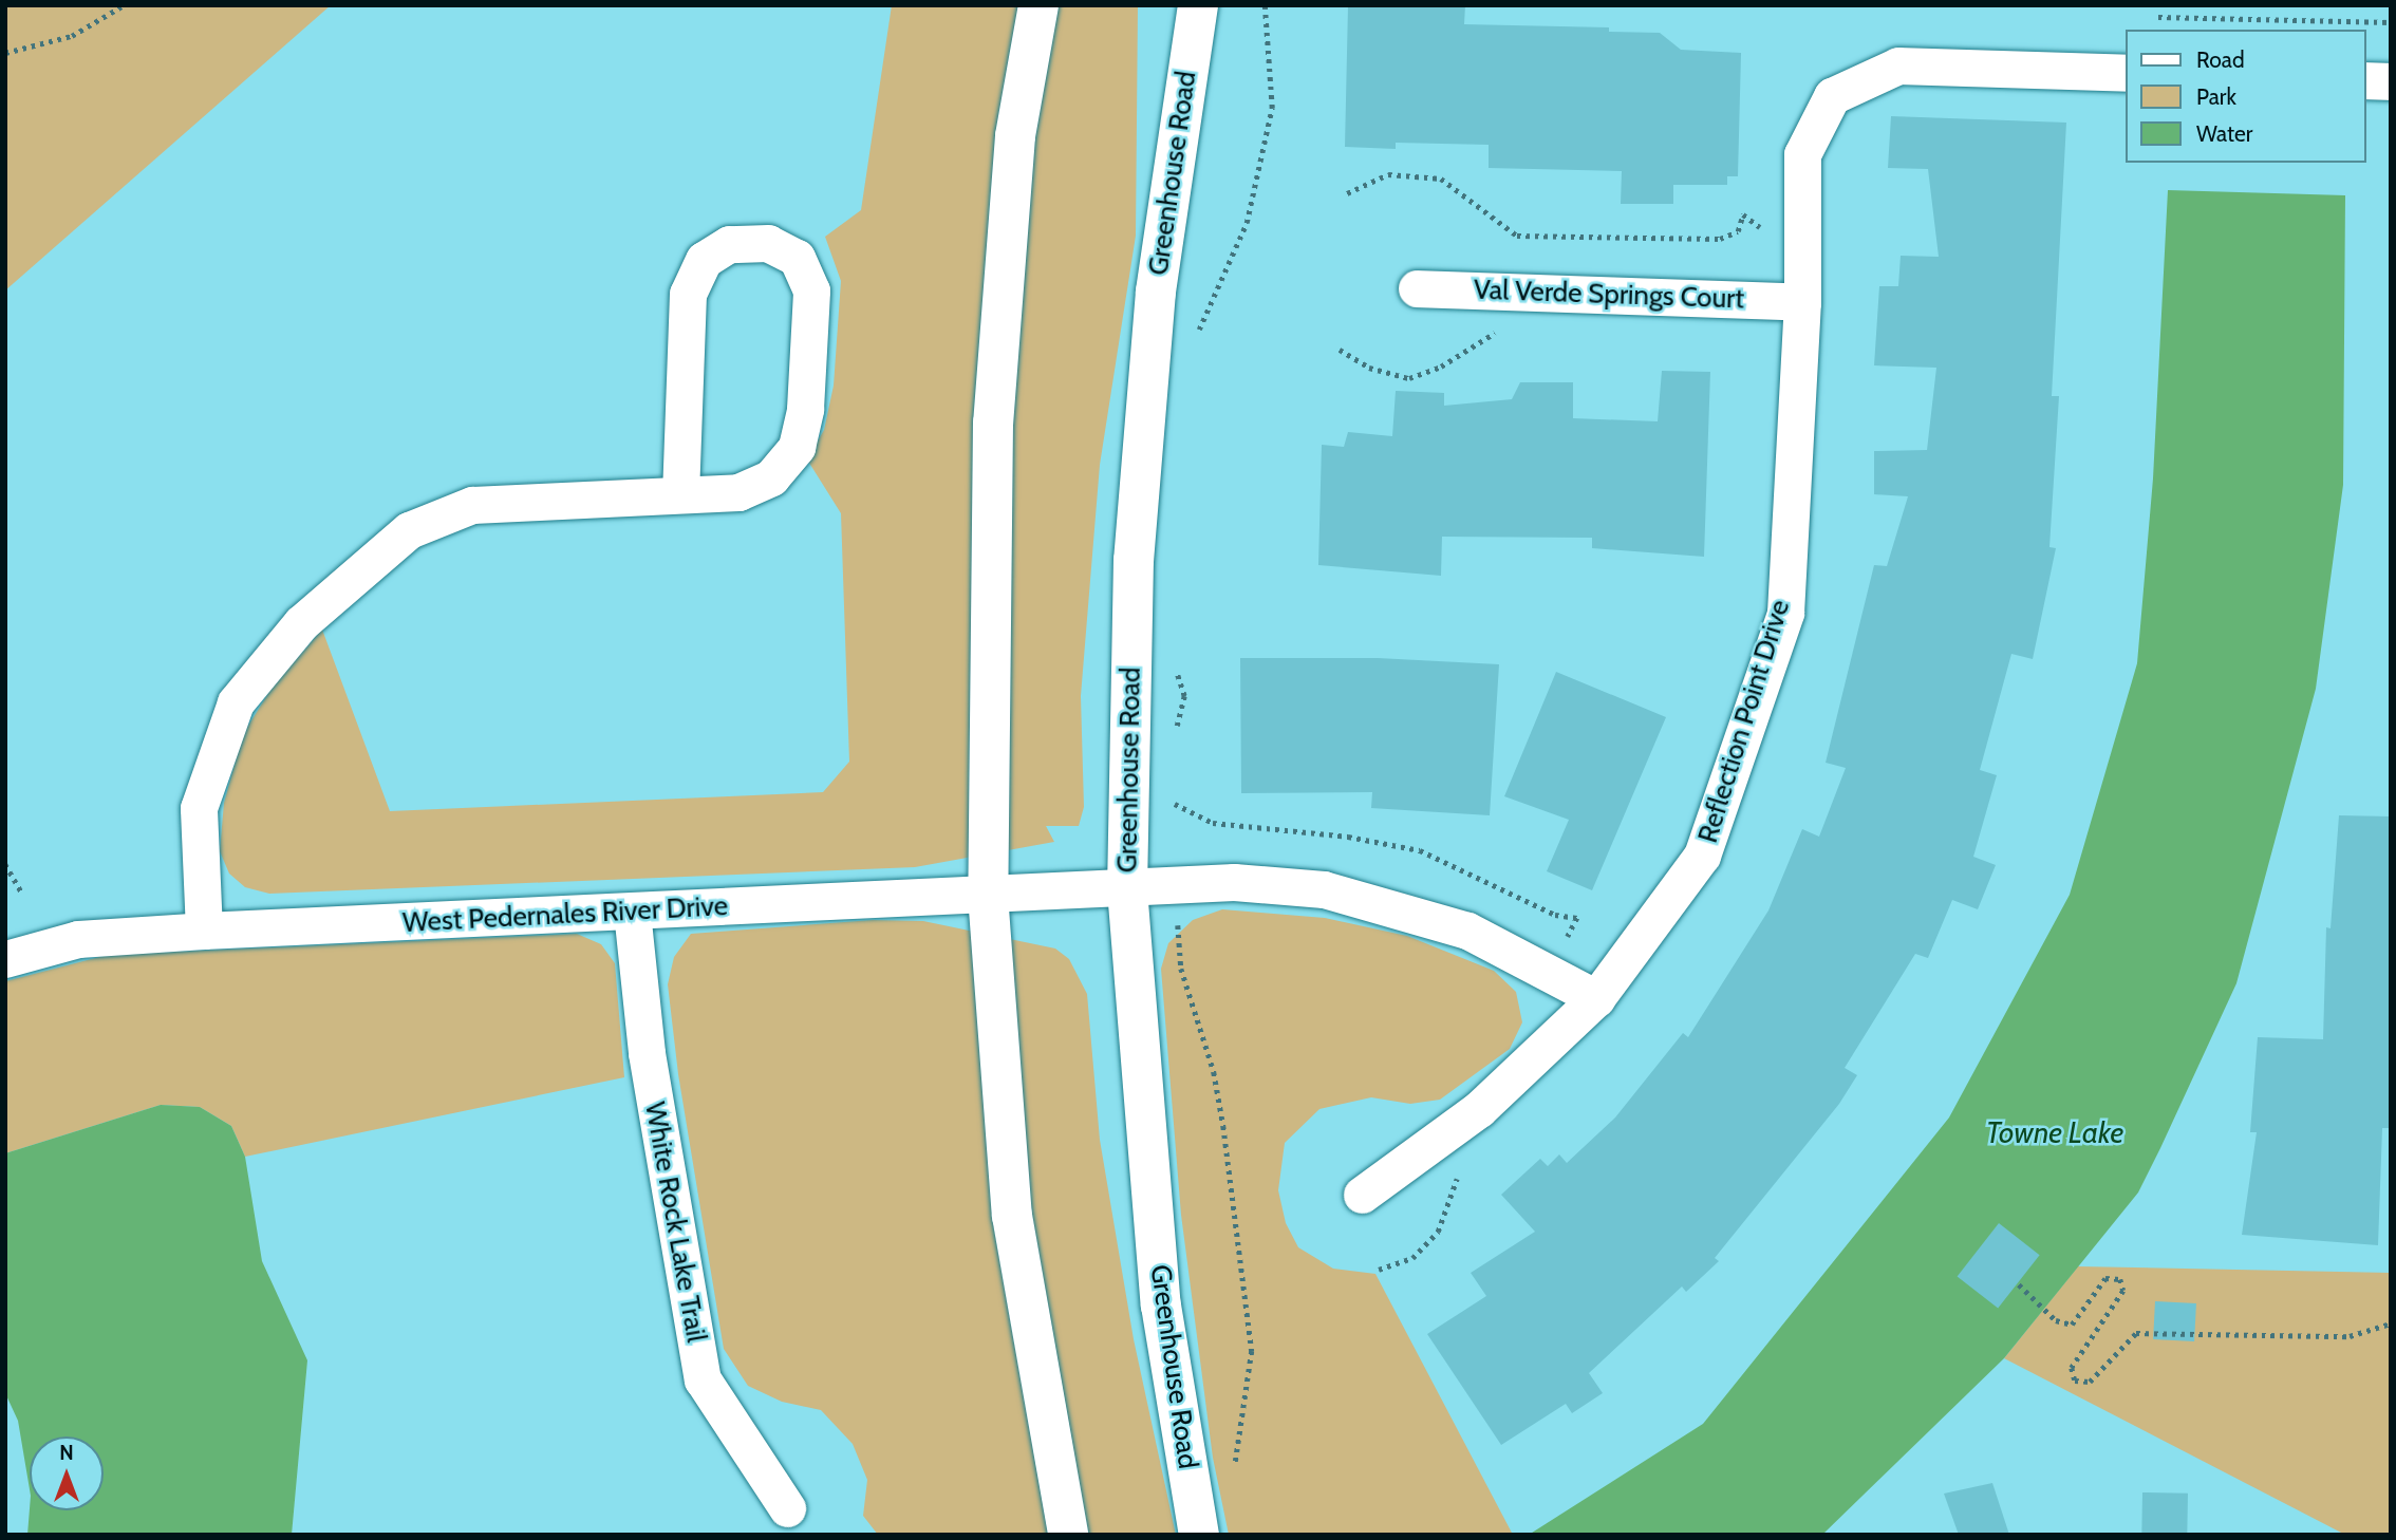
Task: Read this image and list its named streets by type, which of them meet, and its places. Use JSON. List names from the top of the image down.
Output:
{
  "streets": {
    "main road": ["Greenhouse Road"],
    "street": [
      "Val Verde Springs Court",
      "Reflection Point Drive",
      "West Pedernales River Drive",
      "White Rock Lake Trail"
    ]
  },
  "crossings": [
    ["Greenhouse Road", "West Pedernales River Drive"],
    ["Val Verde Springs Court", "Reflection Point Drive"],
    ["Reflection Point Drive", "West Pedernales River Drive"],
    ["West Pedernales River Drive", "White Rock Lake Trail"]
  ],
  "water": ["Towne Lake"],
  "legend": ["Road", "Park", "Water"],
  "north": "top"
}
